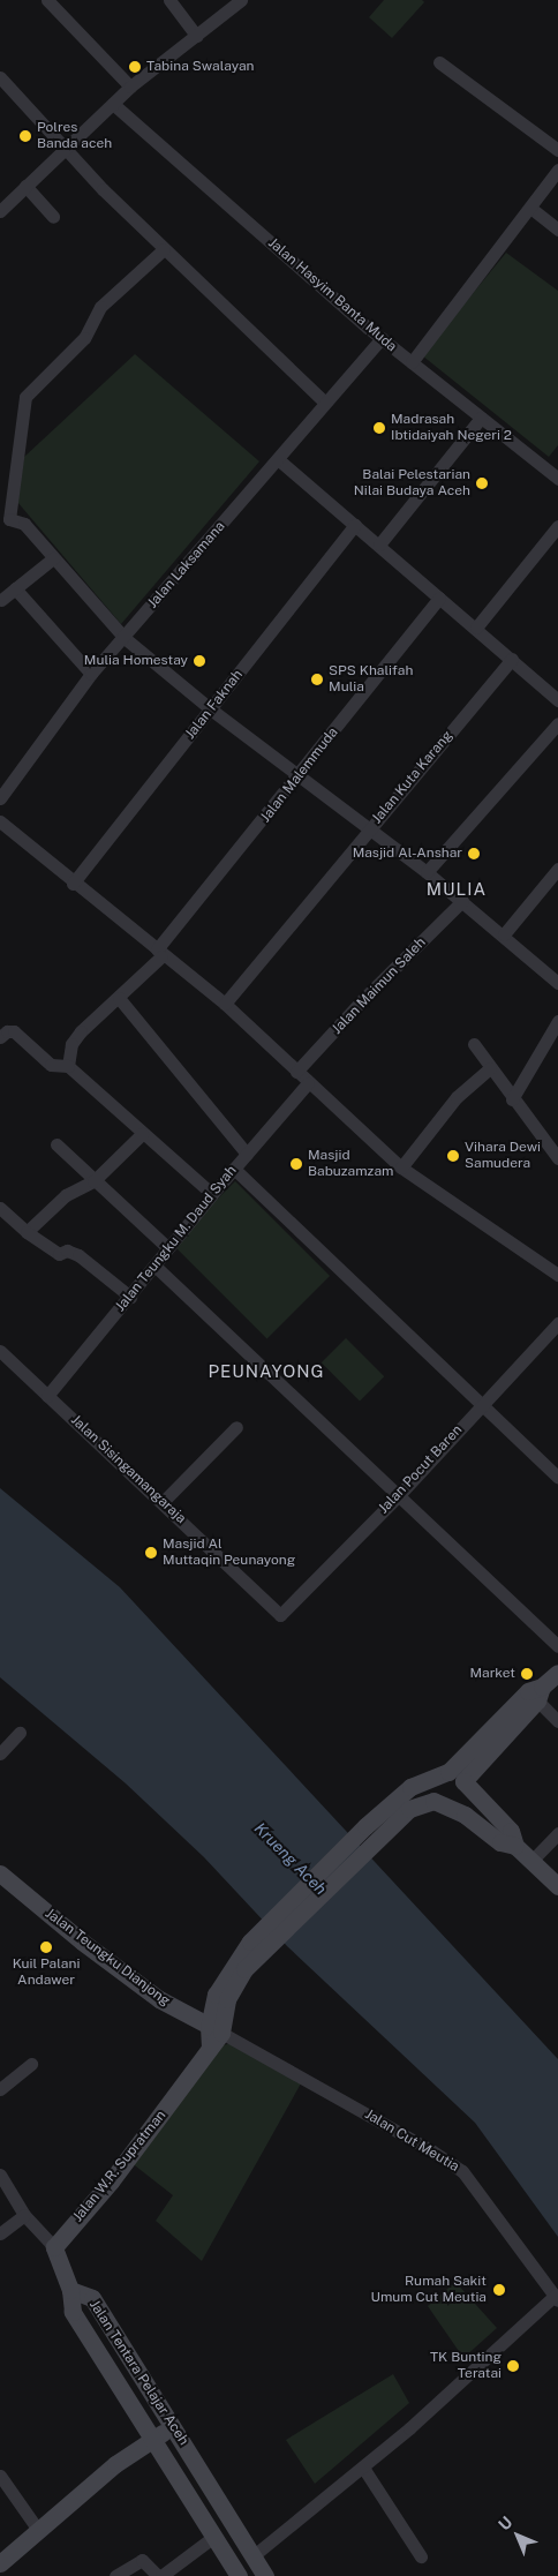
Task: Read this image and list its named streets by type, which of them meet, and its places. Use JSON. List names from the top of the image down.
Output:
{
  "streets": {
    "main road": ["Jalan Teungku Dianjong", "Jalan W.R. Supratman", "Jalan Tentara Pelajar Aceh"],
    "street": [
      "Jalan Hasyim Banta Muda",
      "Jalan Laksamana",
      "Jalan Faknah",
      "Jalan Malemmuda",
      "Jalan Kuta Karang",
      "Jalan Maimun Saleh",
      "Jalan Teungku M. Daud Syah",
      "Jalan Sisingamangaraja",
      "Jalan Pocut Baren",
      "Jalan Cut Meutia"
    ]
  },
  "crossings": [
    ["Jalan Hasyim Banta Muda", "Jalan Laksamana"],
    ["Jalan Teungku M. Daud Syah", "Jalan Sisingamangaraja"],
    ["Jalan Sisingamangaraja", "Jalan Pocut Baren"],
    ["Jalan Teungku Dianjong", "Jalan Cut Meutia"],
    ["Jalan Teungku Dianjong", "Jalan W.R. Supratman"],
    ["Jalan Cut Meutia", "Jalan W.R. Supratman"]
  ],
  "districts": ["MULIA", "PEUNAYONG"],
  "water": ["Krueng Aceh"],
  "places": [
    "Tabina Swalayan",
    "Polres Banda aceh",
    "Madrasah Ibtidaiyah Negeri 2",
    "Balai Pelestarian Nilai Budaya Aceh",
    "Mulia Homestay",
    "SPS Khalifah Mulia",
    "Masjid Al-Anshar",
    "Vihara Dewi Samudera",
    "Masjid Babuzamzam",
    "Masjid Al Muttaqin Peunayong",
    "Market",
    "Kuil Palani Andawer",
    "Rumah Sakit Umum Cut Meutia",
    "TK Bunting Teratai"
  ],
  "north": "top left"
}
